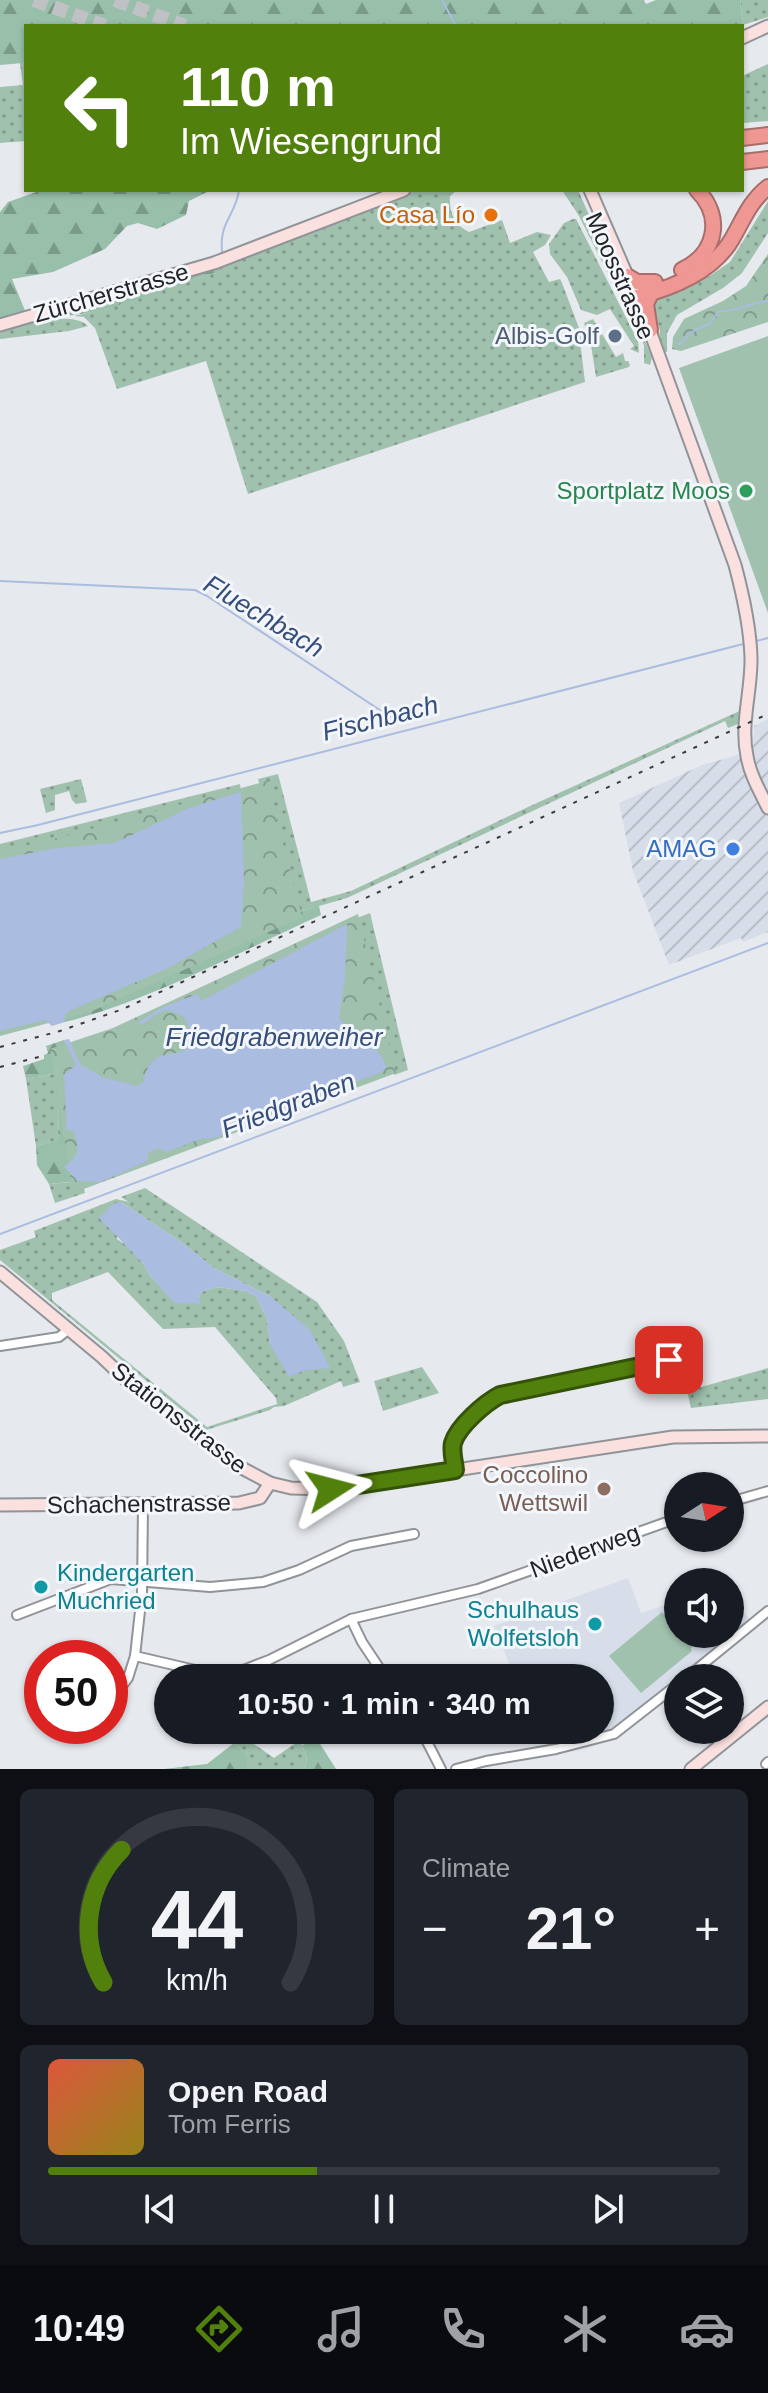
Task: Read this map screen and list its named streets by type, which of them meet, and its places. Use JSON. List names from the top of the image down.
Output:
{
  "streets": {
    "main road": [
      "Moosstrasse",
      "Zürcherstrasse",
      "Stationsstrasse",
      "Schachenstrasse"
    ],
    "street": ["Niederweg"]
  },
  "crossings": [
    ["Stationsstrasse", "Schachenstrasse"]
  ],
  "water": [
    "Fluechbach",
    "Fischbach",
    "Friedgrabenweiher",
    "Friedgraben"
  ],
  "places": [
    "Casa Lío",
    "Albis-Golf",
    "Sportplatz Moos",
    "AMAG",
    "Coccolino Wettswil",
    "Kindergarten Muchried",
    "Schulhaus Wolfetsloh"
  ],
  "north": "right",
  "page": {
    "turn": ["110 m", "Im Wiesengrund"],
    "limit": "50",
    "trip": "10:50 · 1 min · 340 m",
    "tile": "Climate",
    "heat": ["−", "21°", "+"],
    "song": ["Open Road", "Tom Ferris"],
    "tabs": "10:49",
    "gauge": ["44", "km/h"]
  }
}
